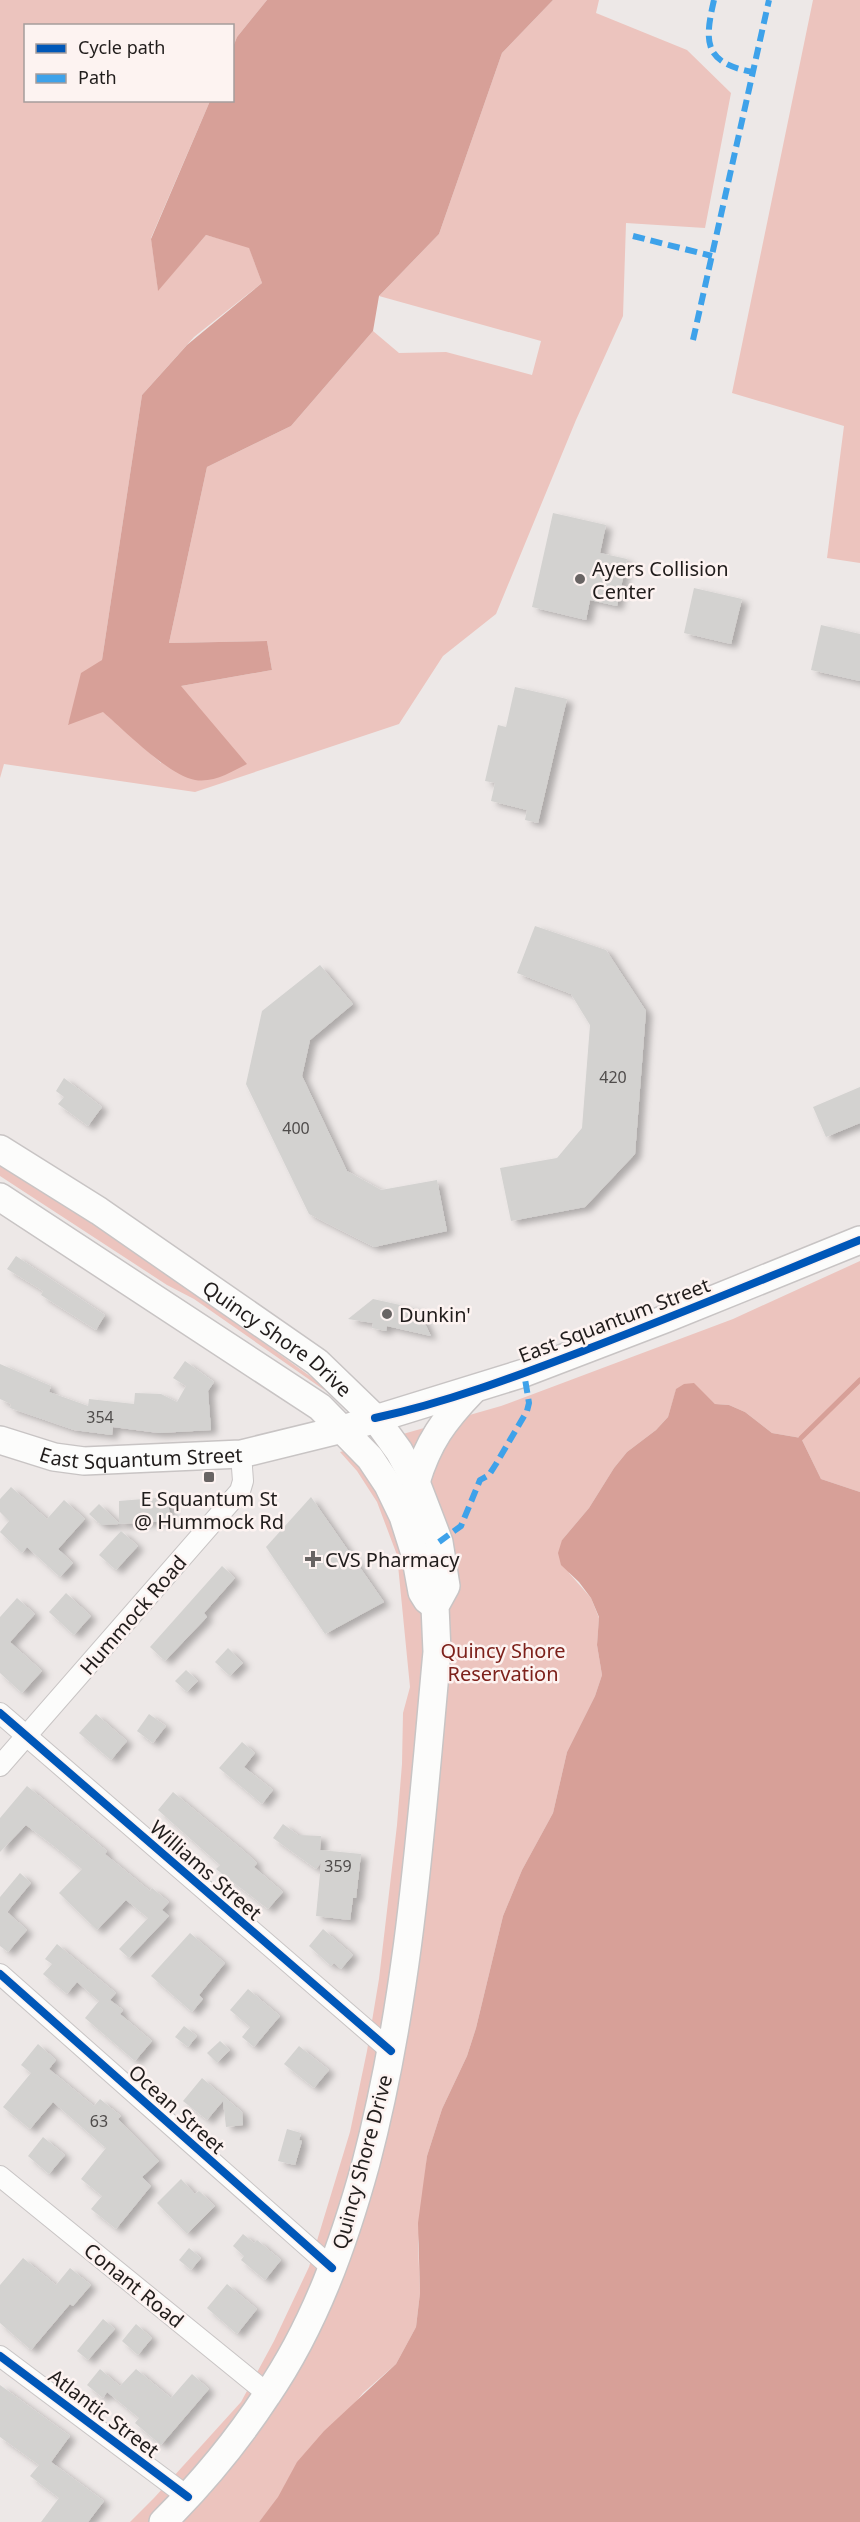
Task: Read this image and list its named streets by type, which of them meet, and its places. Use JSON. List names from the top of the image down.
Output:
{
  "streets": {
    "main road": ["East Squantum Street", "Quincy Shore Drive"],
    "street": [
      "Hummock Road",
      "Williams Street",
      "Ocean Street",
      "Conant Road",
      "Atlantic Street"
    ]
  },
  "crossings": [
    ["East Squantum Street", "Quincy Shore Drive"],
    ["East Squantum Street", "Hummock Road"],
    ["Quincy Shore Drive", "Williams Street"],
    ["Quincy Shore Drive", "Ocean Street"],
    ["Quincy Shore Drive", "Conant Road"],
    ["Quincy Shore Drive", "Atlantic Street"],
    ["Hummock Road", "Williams Street"]
  ],
  "parks": ["Quincy Shore Reservation"],
  "places": {
    "other": ["Ayers Collision Center", "Dunkin'"],
    "transit": ["E Squantum St @ Hummock Rd"],
    "health": ["CVS Pharmacy"]
  },
  "house_numbers": [
    "420",
    "400",
    "354",
    "359",
    "63"
  ],
  "legend": ["Cycle path", "Path"]
}
